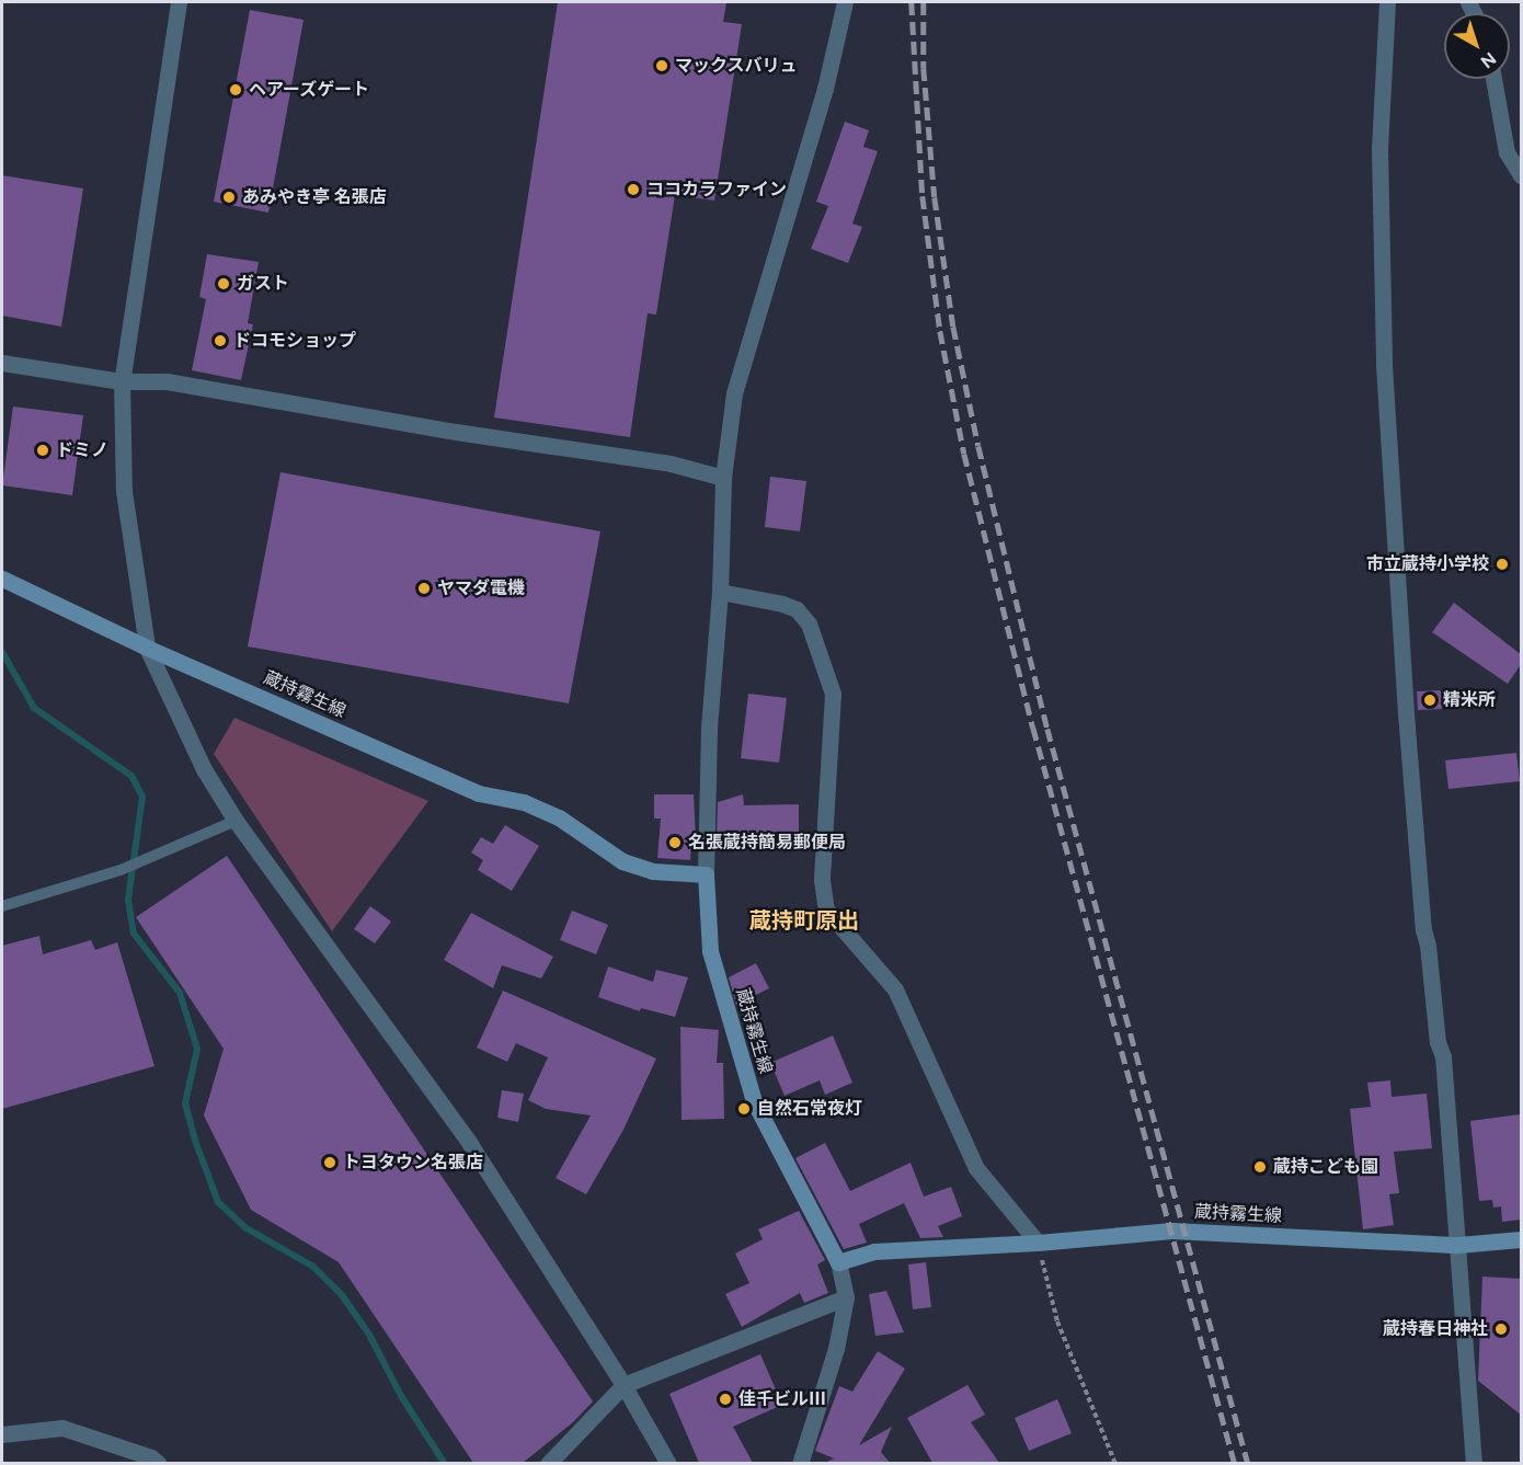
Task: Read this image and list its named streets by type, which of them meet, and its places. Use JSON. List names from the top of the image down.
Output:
{
  "streets": {
    "main road": ["蔵持霧生線"]
  },
  "districts": ["蔵持町原出"],
  "places": [
    "マックスバリュ",
    "ヘアーズゲート",
    "ココカラファイン",
    "あみやき亭 名張店",
    "ガスト",
    "ドコモショップ",
    "ドミノ",
    "市立蔵持小学校",
    "ヤマダ電機",
    "精米所",
    "名張蔵持簡易郵便局",
    "自然石常夜灯",
    "トヨタウン名張店",
    "蔵持こども園",
    "蔵持春日神社",
    "佳千ビルⅢ"
  ],
  "north": "bottom right"
}
